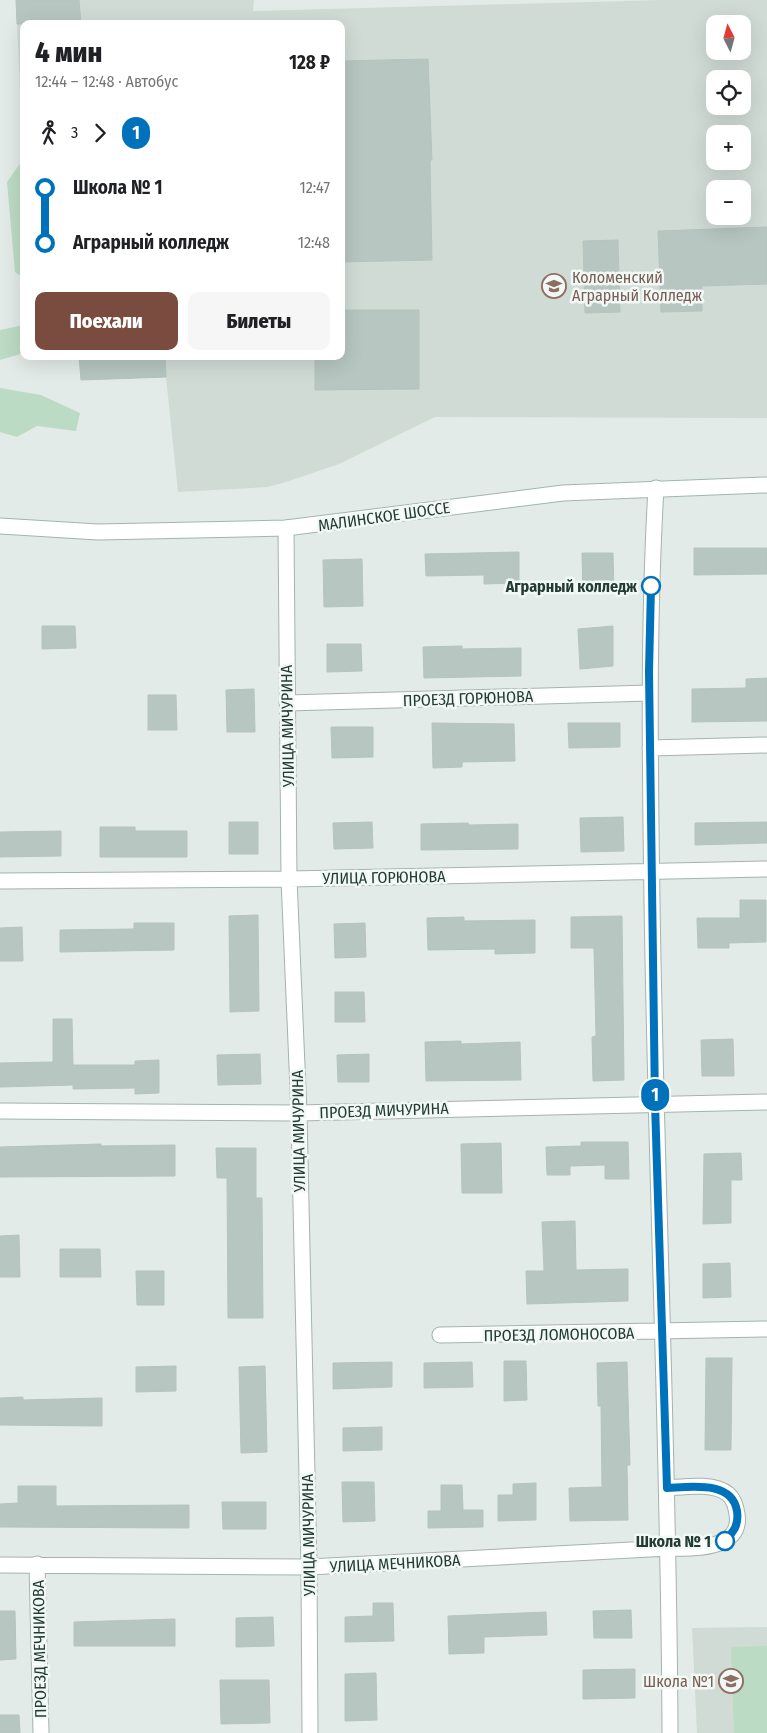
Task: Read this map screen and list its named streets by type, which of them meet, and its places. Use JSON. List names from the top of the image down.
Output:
{
  "streets": {
    "street": [
      "МАЛИНСКОЕ ШОССЕ",
      "ПРОЕЗД ГОРЮНОВА",
      "УЛИЦА МИЧУРИНА",
      "УЛИЦА ГОРЮНОВА",
      "ПРОЕЗД МИЧУРИНА",
      "ПРОЕЗД ЛОМОНОСОВА",
      "УЛИЦА МЕЧНИКОВА",
      "ПРОЕЗД МЕЧНИКОВА"
    ]
  },
  "crossings": [
    ["МАЛИНСКОЕ ШОССЕ", "УЛИЦА МИЧУРИНА"],
    ["ПРОЕЗД ГОРЮНОВА", "УЛИЦА МИЧУРИНА"],
    ["УЛИЦА МИЧУРИНА", "УЛИЦА ГОРЮНОВА"],
    ["УЛИЦА МИЧУРИНА", "ПРОЕЗД МИЧУРИНА"],
    ["УЛИЦА МИЧУРИНА", "УЛИЦА МЕЧНИКОВА"],
    ["УЛИЦА МЕЧНИКОВА", "ПРОЕЗД МЕЧНИКОВА"]
  ],
  "places": {
    "school or university": ["Коломенский Аграрный Колледж", "Школа №1"],
    "other": ["Аграрный колледж", "Школа № 1"]
  },
  "lines": ["bus line 1"],
  "north": "top",
  "page": {
    "on_map": "1",
    "map_buttons": ["+", "−"],
    "heading": ["4 мин", "12:44 – 12:48 · Автобус", "128 ₽"],
    "legs": ["3", "1"],
    "list": [
      {
        "name": "Школа № 1",
        "value": "12:47"
      },
      {
        "name": "Аграрный колледж",
        "value": "12:48"
      }
    ],
    "buttons": ["Поехали", "Билеты"]
  }
}
